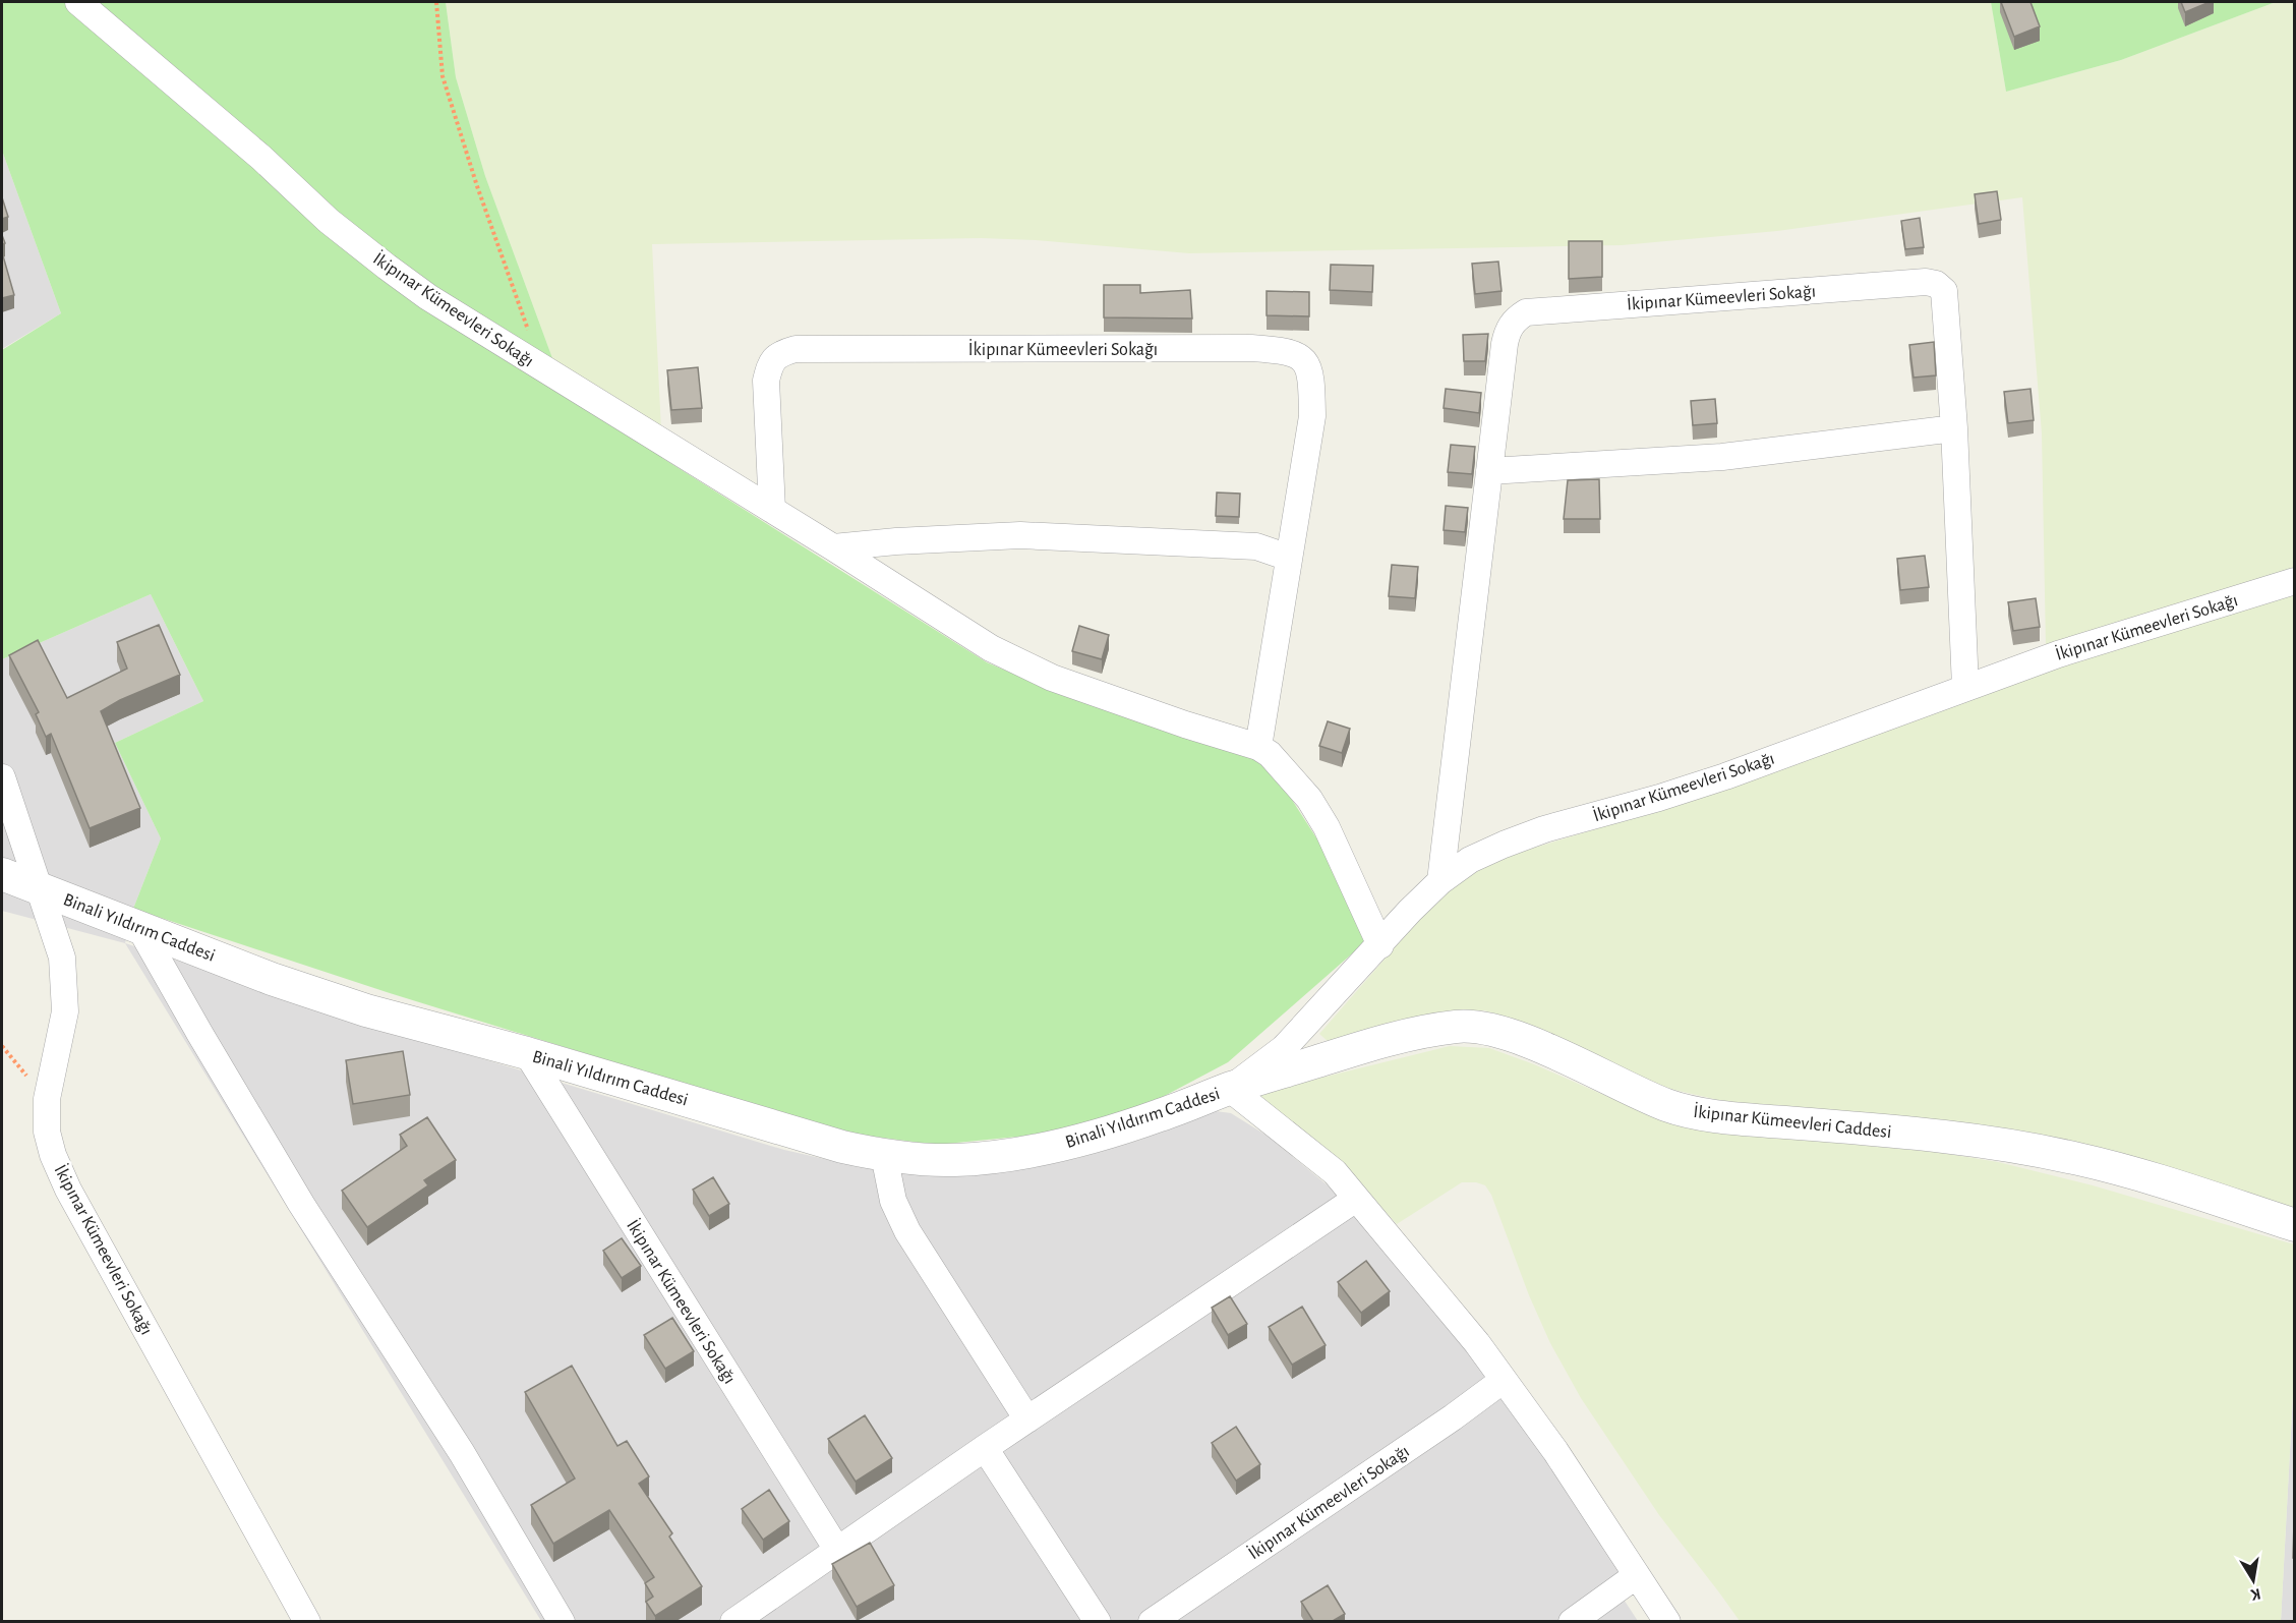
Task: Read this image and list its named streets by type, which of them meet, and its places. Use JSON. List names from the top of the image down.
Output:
{
  "streets": {
    "street": ["İkipınar Kümeevleri Sokağı", "Binali Yıldırım Caddesi", "İkipınar Kümeevleri Caddesi"]
  },
  "crossings": [
    ["İkipınar Kümeevleri Sokağı", "Binali Yıldırım Caddesi"],
    ["İkipınar Kümeevleri Sokağı", "İkipınar Kümeevleri Caddesi"],
    ["Binali Yıldırım Caddesi", "İkipınar Kümeevleri Caddesi"]
  ],
  "north": "bottom"
}
